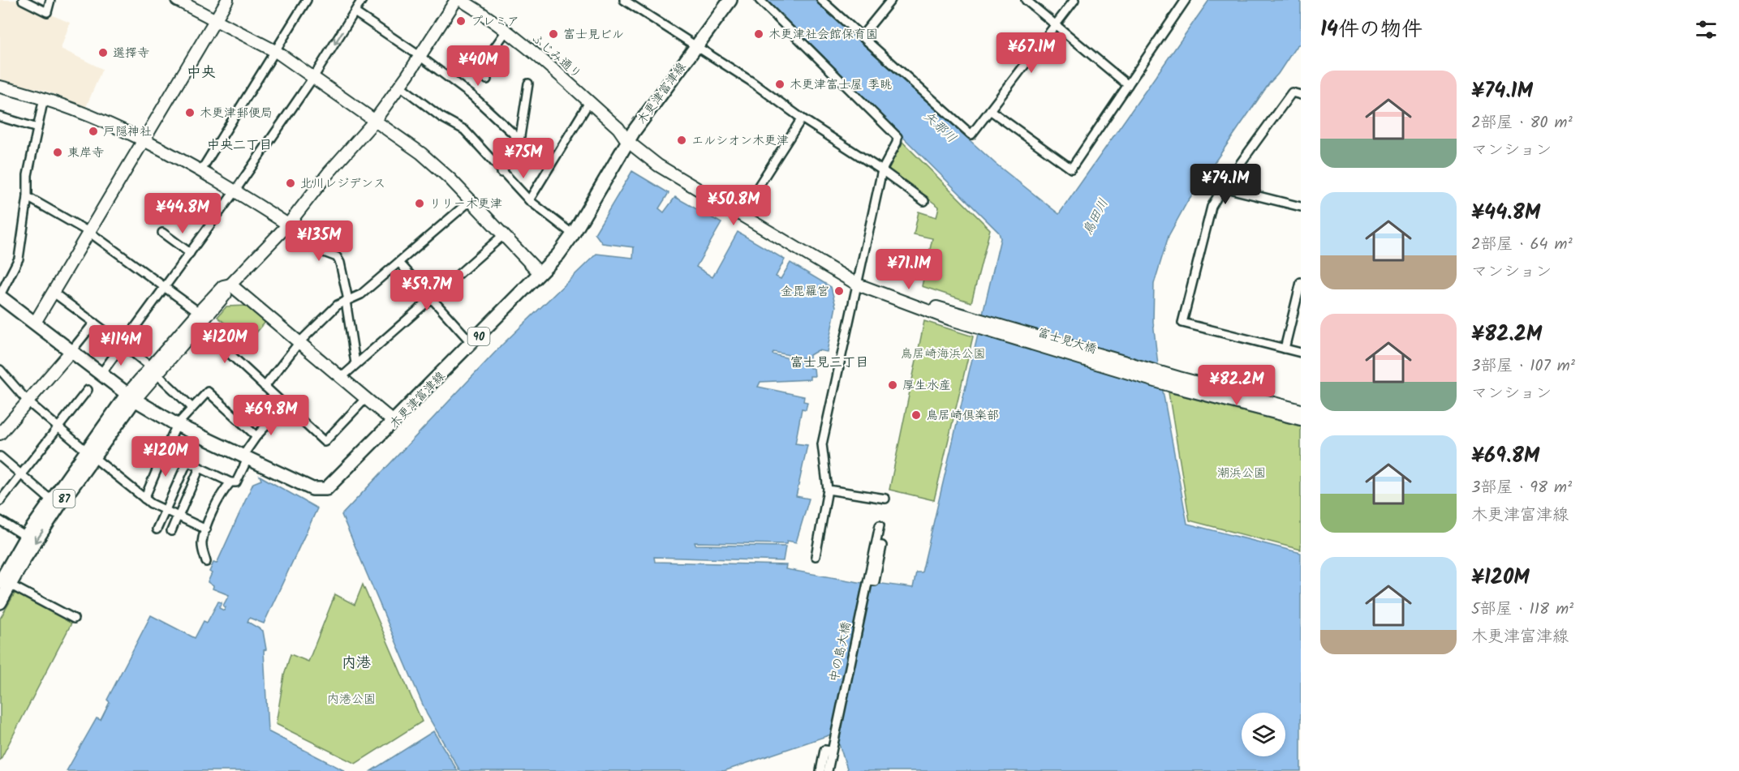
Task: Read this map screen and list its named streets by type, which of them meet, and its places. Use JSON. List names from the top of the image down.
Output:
{
  "streets": {
    "main road": ["木更津富津線", "90", "87"],
    "street": ["ふじみ通り", "富士見大橋", "中の島大橋"]
  },
  "crossings": [
    ["ふじみ通り", "木更津富津線"],
    ["ふじみ通り", "富士見大橋"],
    ["木更津富津線", "87"]
  ],
  "districts": [
    "中央",
    "中央二丁目",
    "富士見三丁目",
    "内港"
  ],
  "water": ["矢那川", "鳥田川"],
  "parks": ["鳥居崎海浜公園", "潮浜公園", "内港公園"],
  "places": [
    "プレミア",
    "富士見ビル",
    "木更津社会館保育園",
    "選擇寺",
    "木更津富士屋 季眺",
    "木更津郵便局",
    "戸隠神社",
    "エルシオン木更津",
    "東岸寺",
    "北川レジデンス",
    "リリー木更津",
    "金毘羅宮",
    "厚生水産",
    "鳥居崎倶楽部"
  ],
  "page": {
    "heading": "14件の物件",
    "price": [
      "¥67.1M",
      "¥40M",
      "¥75M",
      "¥74.1M",
      "¥50.8M",
      "¥44.8M",
      "¥135M",
      "¥71.1M",
      "¥59.7M",
      "¥120M",
      "¥114M",
      "¥82.2M",
      "¥69.8M",
      "¥120M"
    ],
    "list": [
      {
        "name": "¥74.1M",
        "note": "2部屋 · 80 m² · マンション"
      },
      {
        "name": "¥44.8M",
        "note": "2部屋 · 64 m² · マンション"
      },
      {
        "name": "¥82.2M",
        "note": "3部屋 · 107 m² · マンション"
      },
      {
        "name": "¥69.8M",
        "note": "3部屋 · 98 m² · 木更津富津線"
      },
      {
        "name": "¥120M",
        "note": "5部屋 · 118 m² · 木更津富津線"
      }
    ]
  }
}
